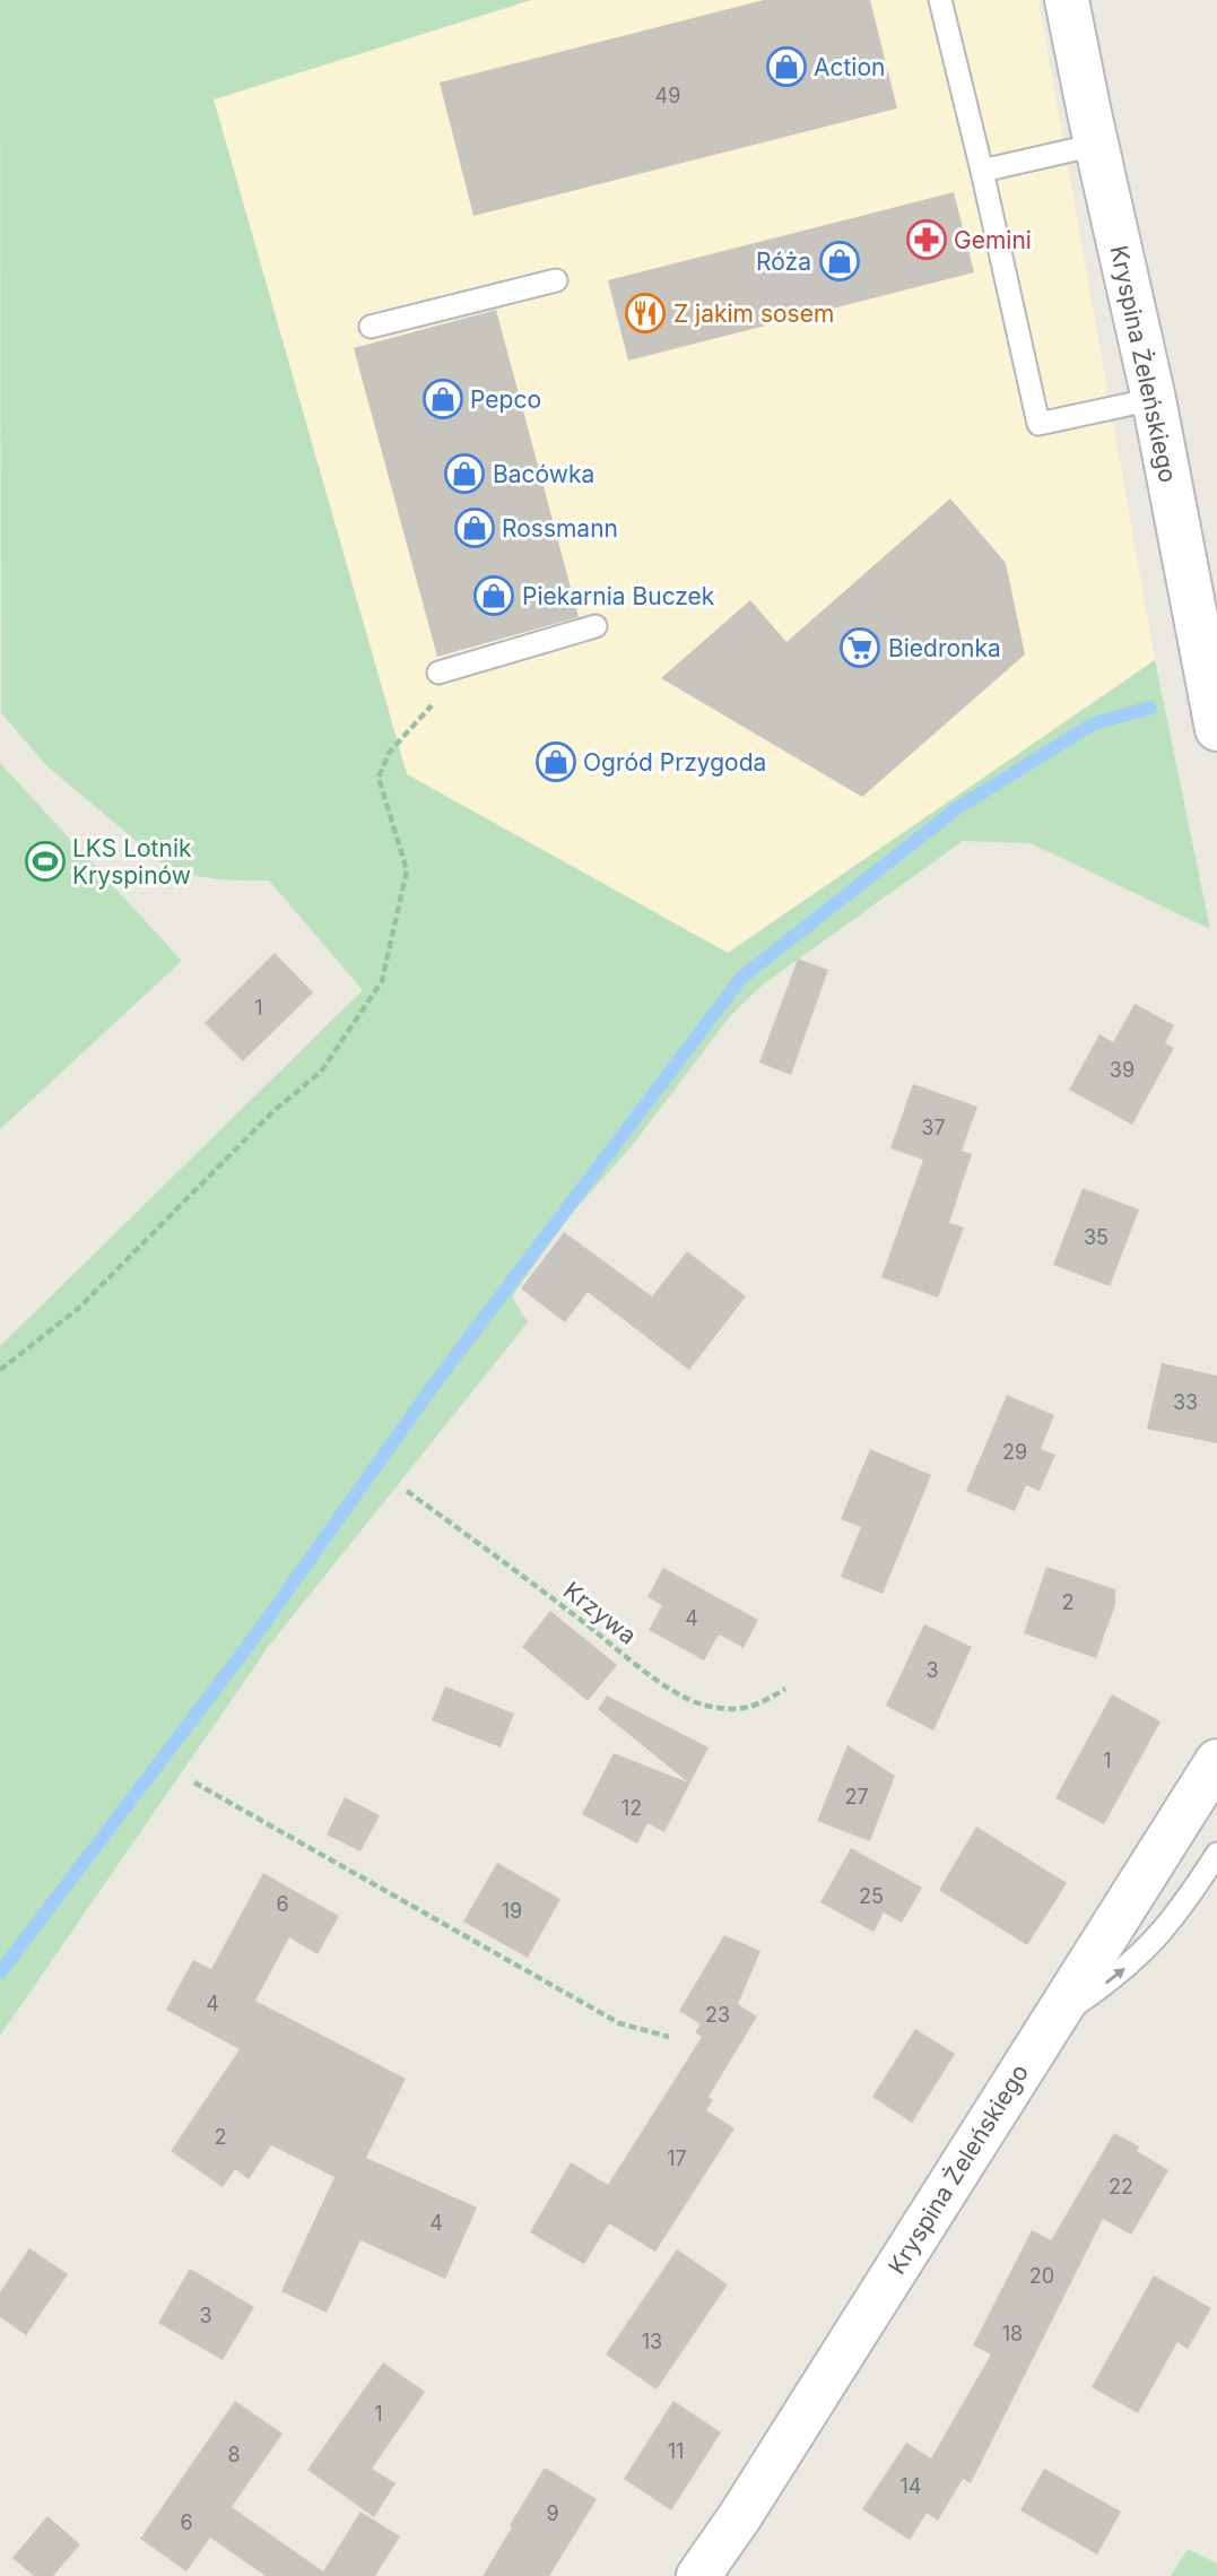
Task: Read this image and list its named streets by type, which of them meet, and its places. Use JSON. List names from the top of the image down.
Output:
{
  "streets": {
    "main road": ["Kryspina Żeleńskiego"],
    "path": ["Krzywa"]
  },
  "places": {
    "shop": [
      "Action",
      "Róża",
      "Pepco",
      "Bacówka",
      "Rossmann",
      "Piekarnia Buczek",
      "Ogród Przygoda"
    ],
    "pharmacy": ["Gemini"],
    "restaurant": ["Z jakim sosem"],
    "supermarket": ["Biedronka"],
    "sports": ["LKS Lotnik Kryspinów"]
  },
  "house_numbers": [
    "49",
    "1",
    "39",
    "37",
    "35",
    "33",
    "29",
    "2",
    "4",
    "3",
    "1",
    "27",
    "12",
    "25",
    "6",
    "19",
    "4",
    "23",
    "2",
    "17",
    "22",
    "4",
    "20",
    "3",
    "18",
    "13",
    "1",
    "11",
    "8",
    "14",
    "9",
    "6"
  ]
}
